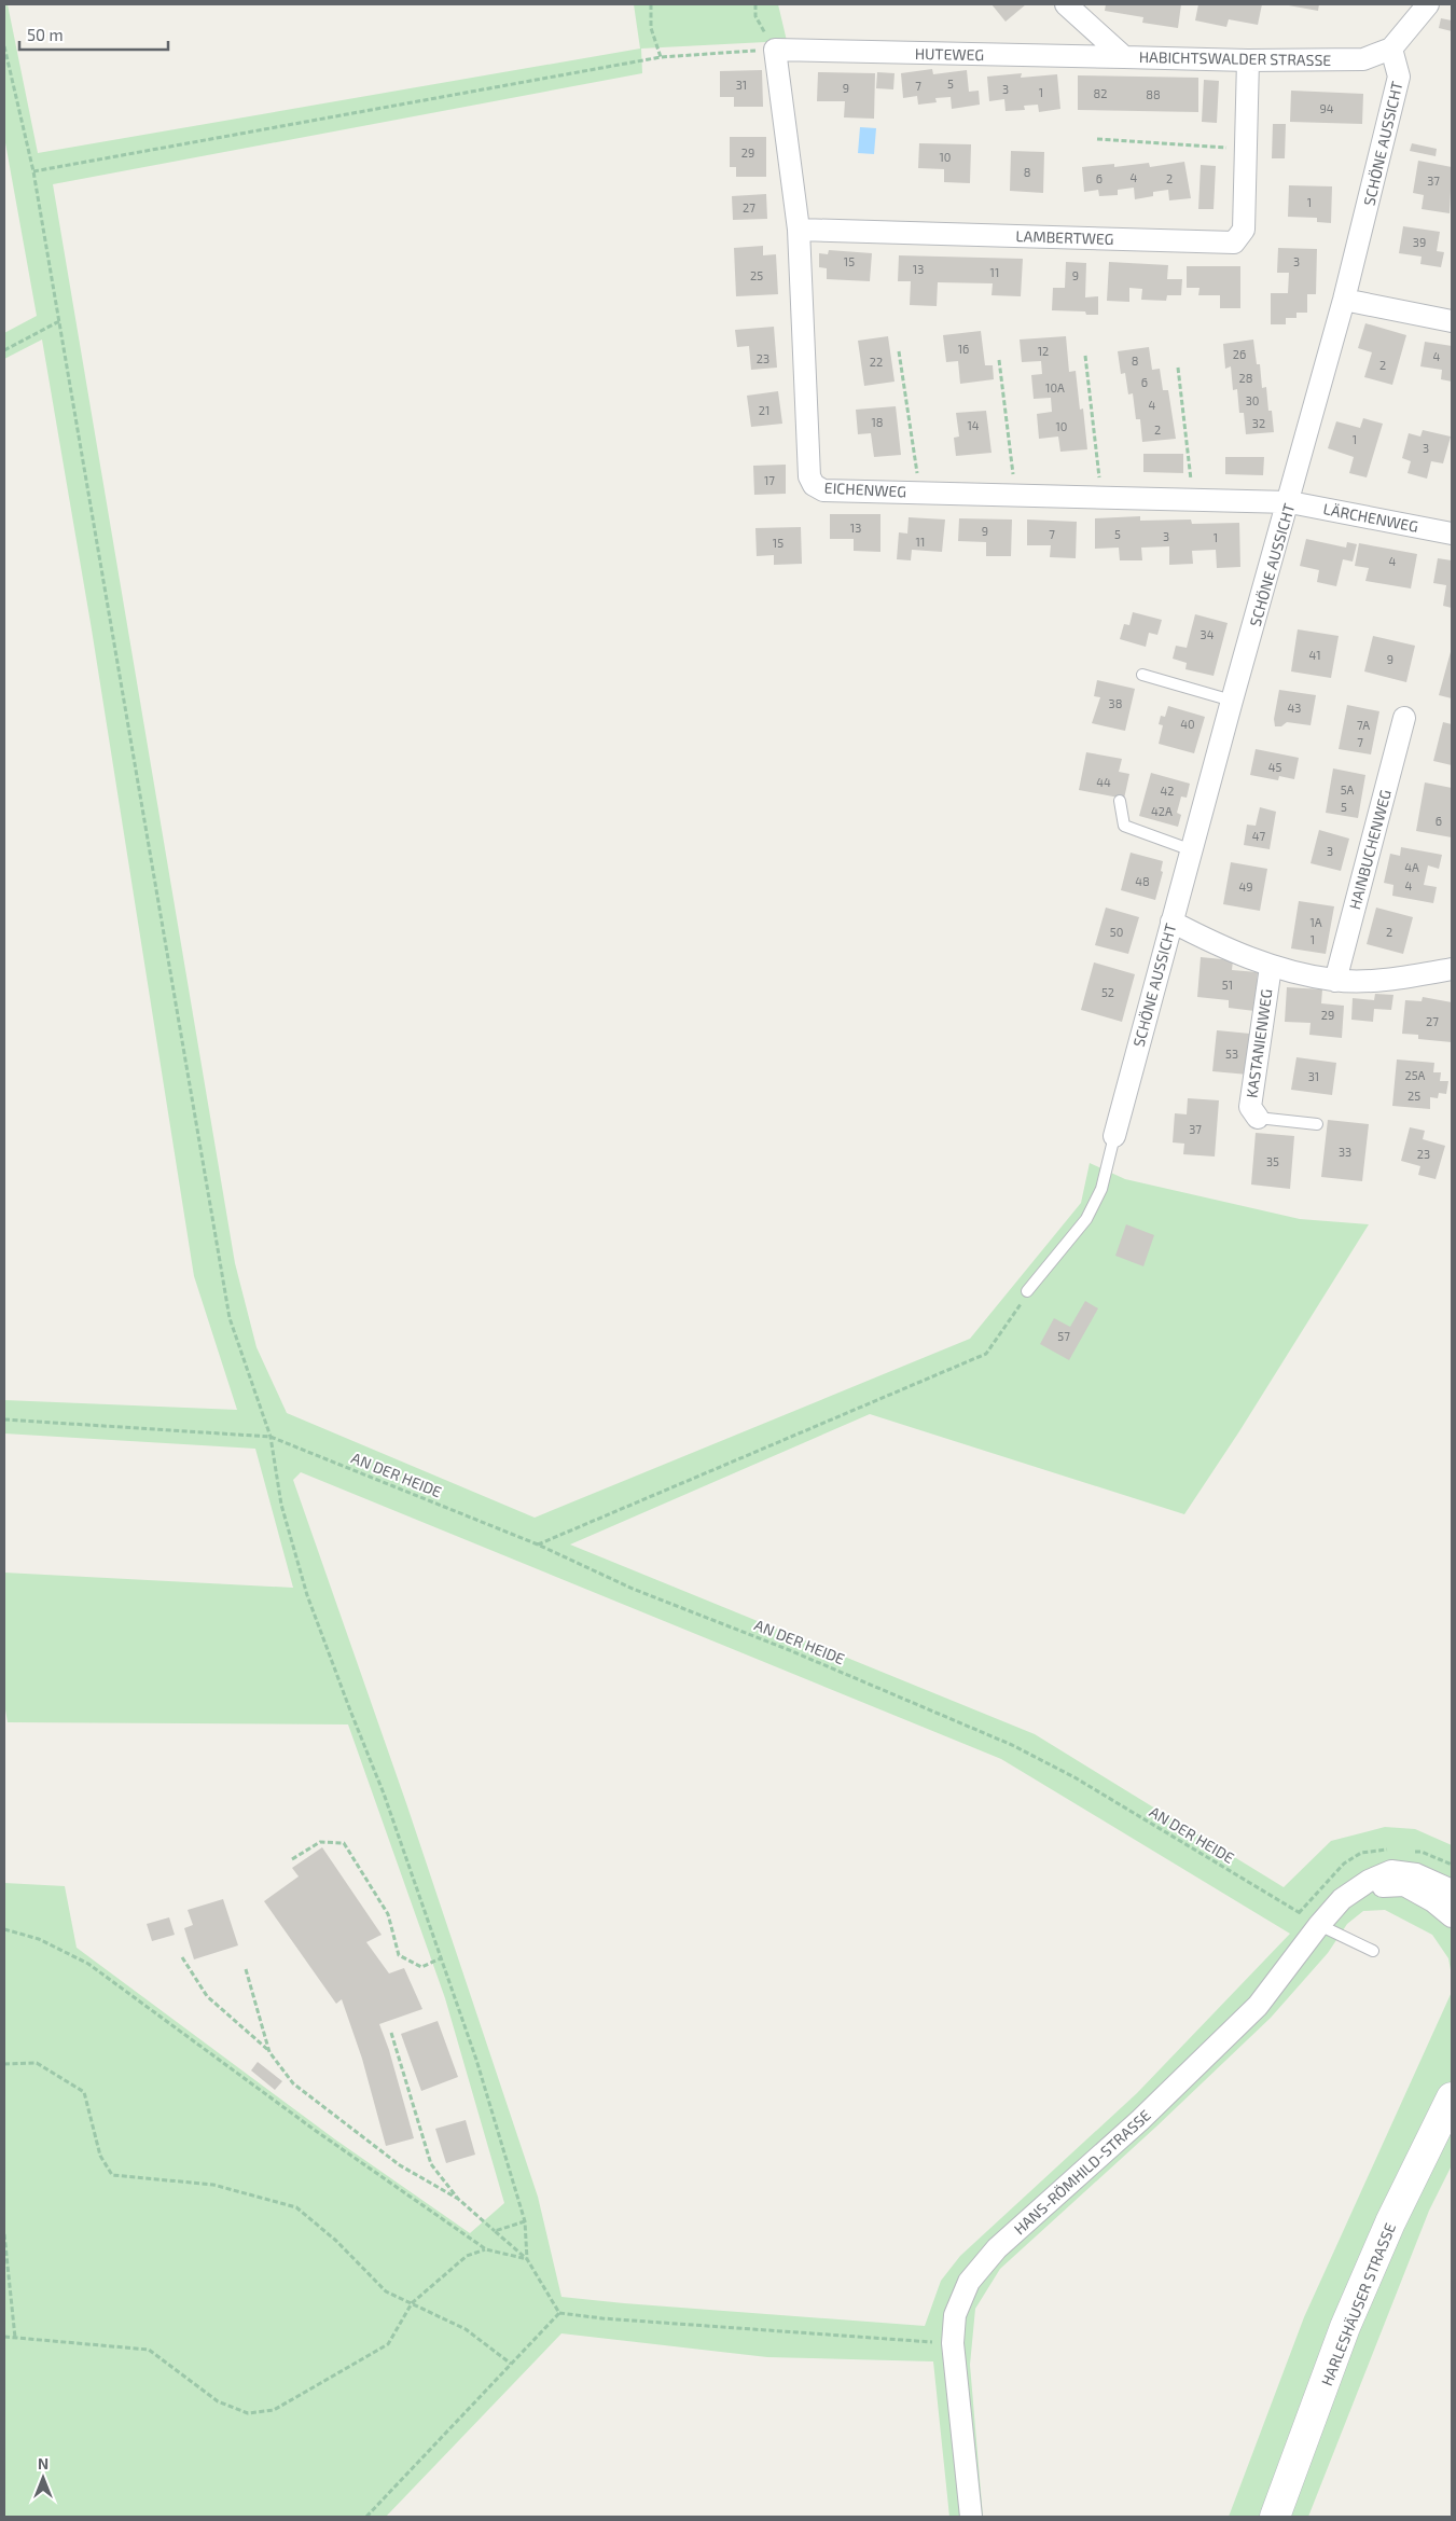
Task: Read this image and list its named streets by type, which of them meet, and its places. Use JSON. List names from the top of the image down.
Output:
{
  "streets": {
    "main road": ["HARLESHÄUSER STRASSE"],
    "street": [
      "HUTEWEG",
      "HABICHTSWALDER STRASSE",
      "SCHÖNE AUSSICHT",
      "LAMBERTWEG",
      "EICHENWEG",
      "LÄRCHENWEG",
      "HAINBUCHENWEG",
      "KASTANIENWEG",
      "HANS-RÖMHILD-STRASSE"
    ],
    "path": ["AN DER HEIDE"]
  },
  "crossings": [
    ["HUTEWEG", "HABICHTSWALDER STRASSE"],
    ["HUTEWEG", "EICHENWEG"],
    ["HABICHTSWALDER STRASSE", "SCHÖNE AUSSICHT"],
    ["HABICHTSWALDER STRASSE", "LAMBERTWEG"],
    ["SCHÖNE AUSSICHT", "EICHENWEG"],
    ["SCHÖNE AUSSICHT", "LÄRCHENWEG"],
    ["SCHÖNE AUSSICHT", "KASTANIENWEG"],
    ["LAMBERTWEG", "EICHENWEG"],
    ["EICHENWEG", "LÄRCHENWEG"],
    ["HAINBUCHENWEG", "KASTANIENWEG"]
  ],
  "house_numbers": [
    "5",
    "31",
    "7",
    "9",
    "3",
    "1",
    "82",
    "88",
    "94",
    "29",
    "10",
    "8",
    "4",
    "6",
    "2",
    "37",
    "1",
    "27",
    "39",
    "15",
    "3",
    "13",
    "11",
    "25",
    "9",
    "16",
    "12",
    "26",
    "4",
    "23",
    "8",
    "22",
    "2",
    "28",
    "6",
    "10A",
    "30",
    "4",
    "21",
    "18",
    "32",
    "14",
    "10",
    "2",
    "1",
    "3",
    "17",
    "13",
    "9",
    "7",
    "5",
    "3",
    "1",
    "11",
    "15",
    "4",
    "34",
    "41",
    "9",
    "38",
    "43",
    "40",
    "7A",
    "7",
    "45",
    "44",
    "5A",
    "42",
    "5",
    "42A",
    "6",
    "47",
    "3",
    "4A",
    "48",
    "4",
    "49",
    "1A",
    "50",
    "2",
    "1",
    "51",
    "52",
    "29",
    "27",
    "53",
    "25A",
    "31",
    "25",
    "37",
    "33",
    "23",
    "35",
    "57"
  ],
  "scale_bar": "50 m",
  "north": "top"
}
